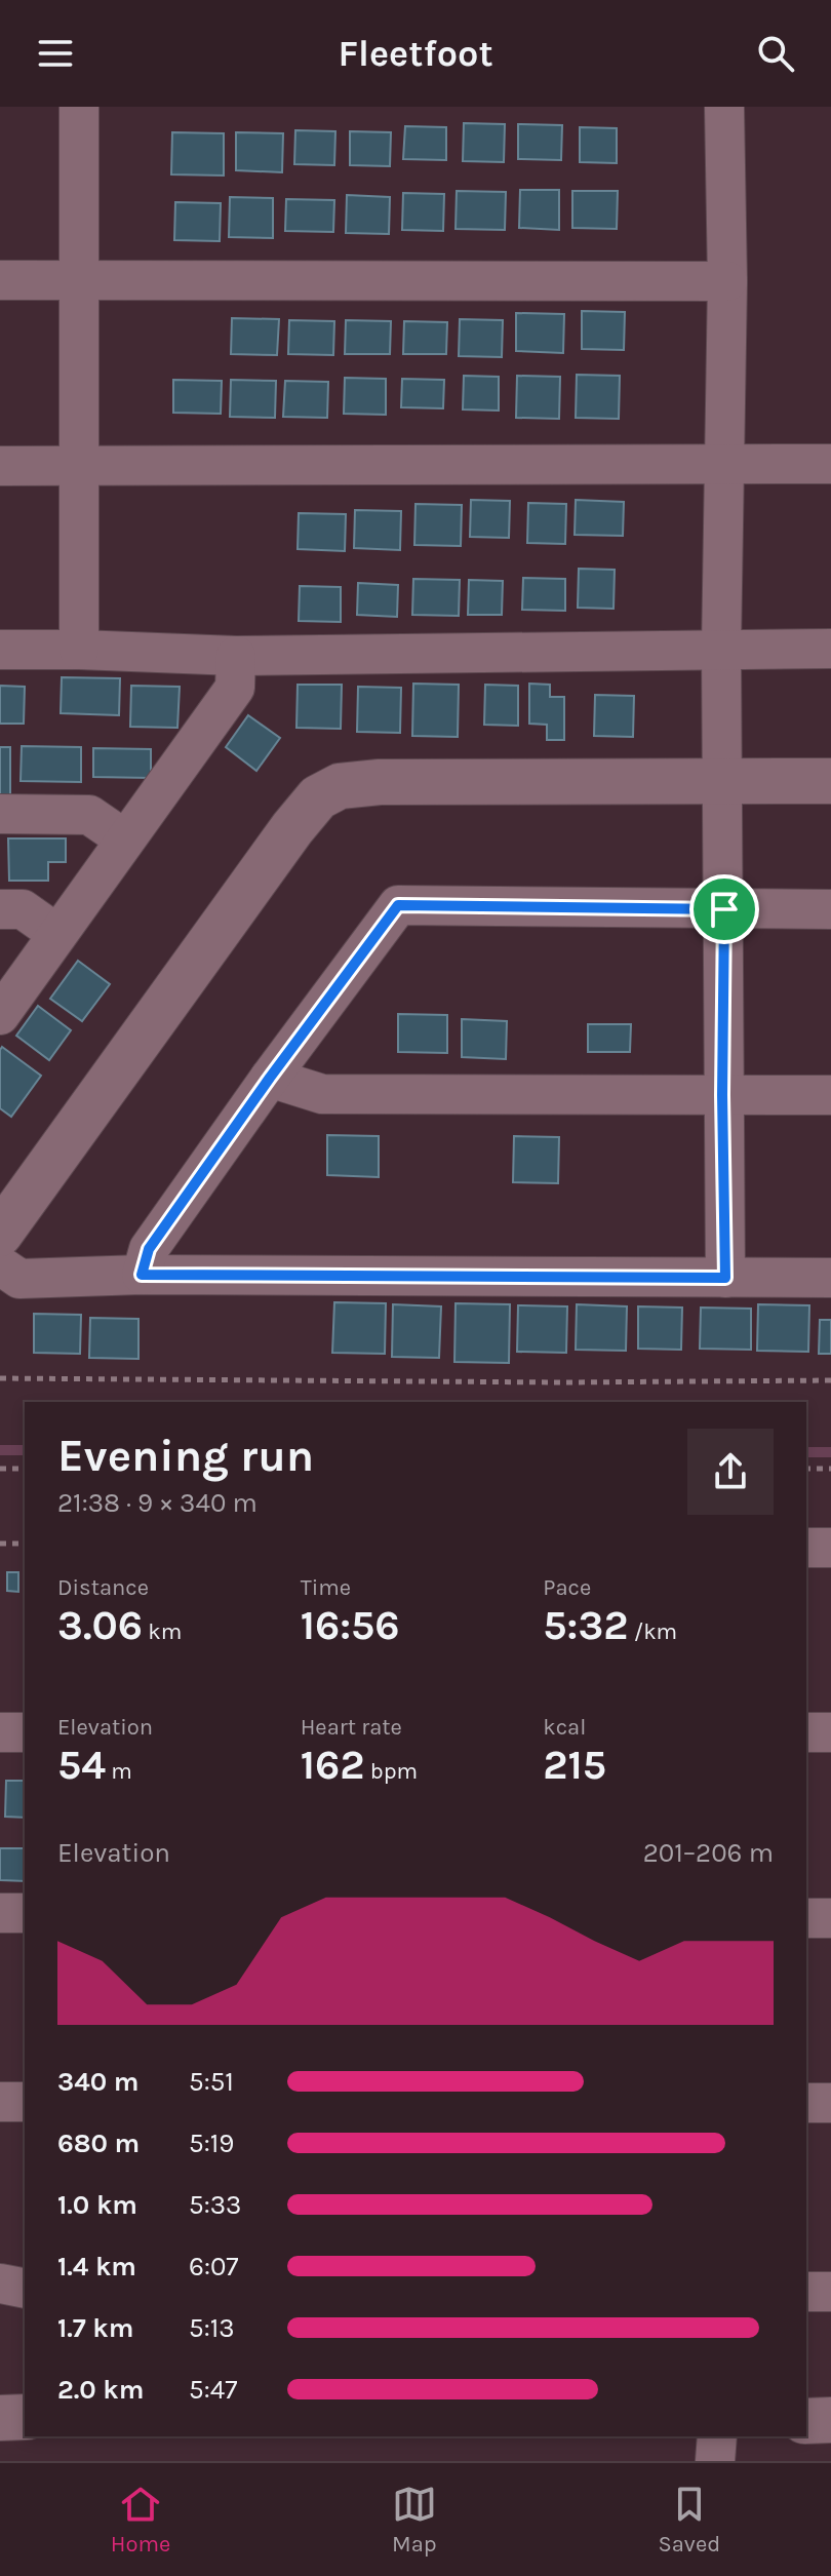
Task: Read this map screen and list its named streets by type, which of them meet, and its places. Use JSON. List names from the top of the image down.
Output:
{
  "page": {
    "header": "Fleetfoot",
    "heading": ["Evening run", "21:38 · 9 × 340 m"],
    "stats": [
      ["Distance", "3.06 km"],
      ["Time", "16:56"],
      ["Pace", "5:32 /km"],
      ["Elevation", "54 m"],
      ["Heart rate", "162 bpm"],
      ["kcal", "215"]
    ],
    "chart": ["Elevation", "201–206 m"],
    "list": [
      {
        "name": "340 m",
        "note": "5:51"
      },
      {
        "name": "680 m",
        "note": "5:19"
      },
      {
        "name": "1.0 km",
        "note": "5:33"
      },
      {
        "name": "1.4 km",
        "note": "6:07"
      },
      {
        "name": "1.7 km",
        "note": "5:13"
      },
      {
        "name": "2.0 km",
        "note": "5:47"
      }
    ],
    "tabs": ["Home", "Map", "Saved"]
  }
}
